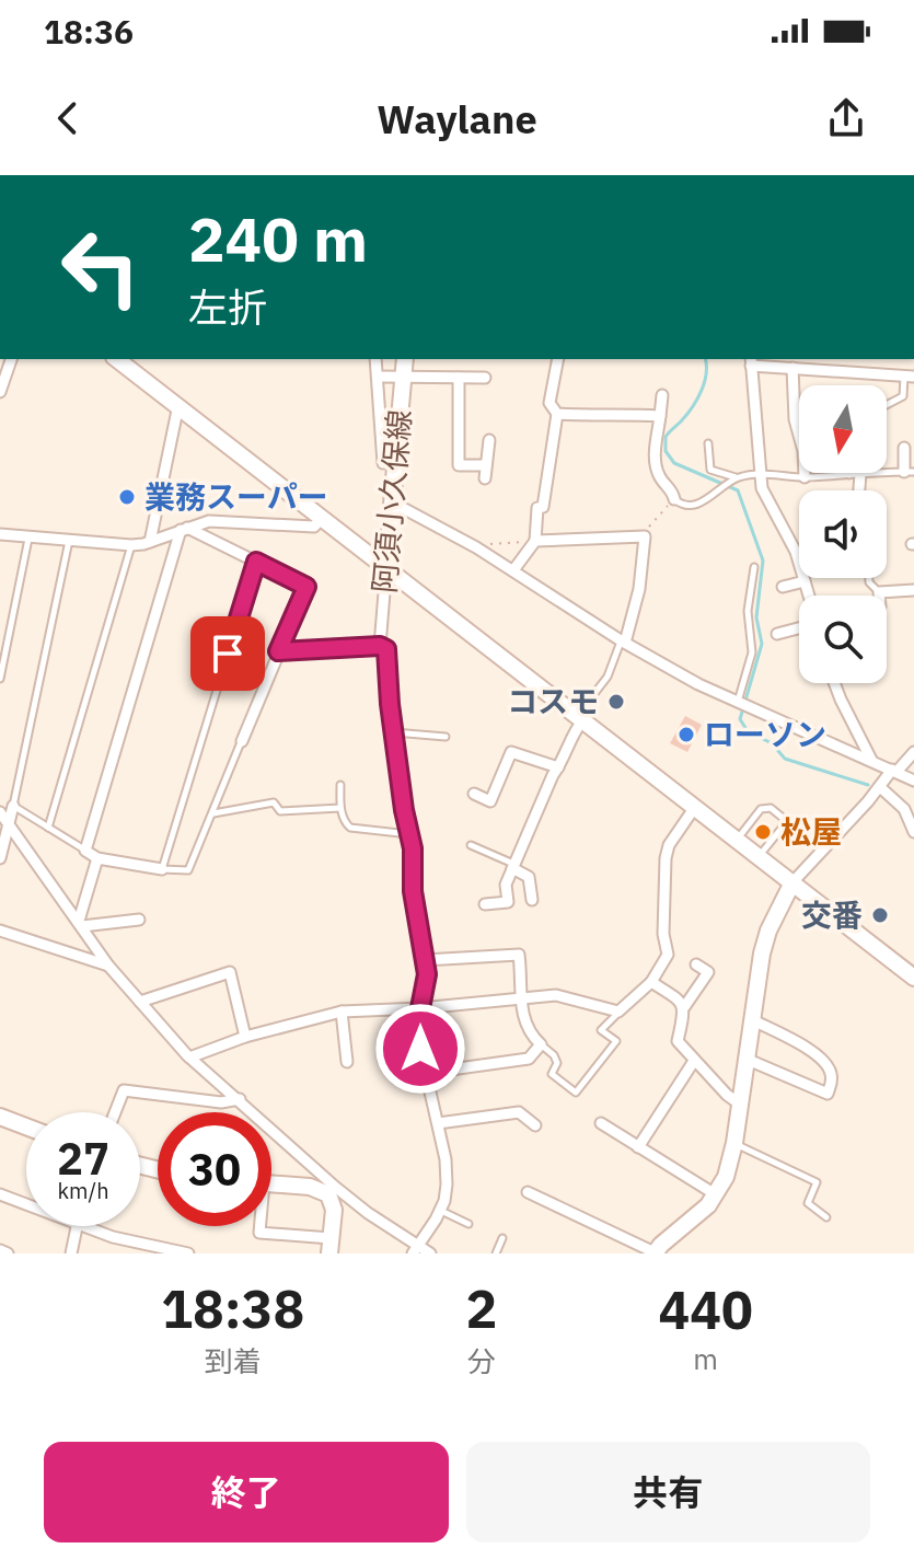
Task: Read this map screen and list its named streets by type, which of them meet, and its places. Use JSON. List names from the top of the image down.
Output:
{
  "streets": {
    "street": ["阿須小久保線"]
  },
  "places": [
    "業務スーパー",
    "コスモ",
    "ローソン",
    "松屋",
    "交番"
  ],
  "north": "bottom",
  "page": {
    "status": "18:36",
    "header": "Waylane",
    "turn": ["240 m", "左折"],
    "speed": "27 km/h",
    "limit": "30",
    "eta": [
      "18:38",
      "到着",
      "2",
      "分",
      "440",
      "m"
    ],
    "buttons": ["終了", "共有"]
  }
}
